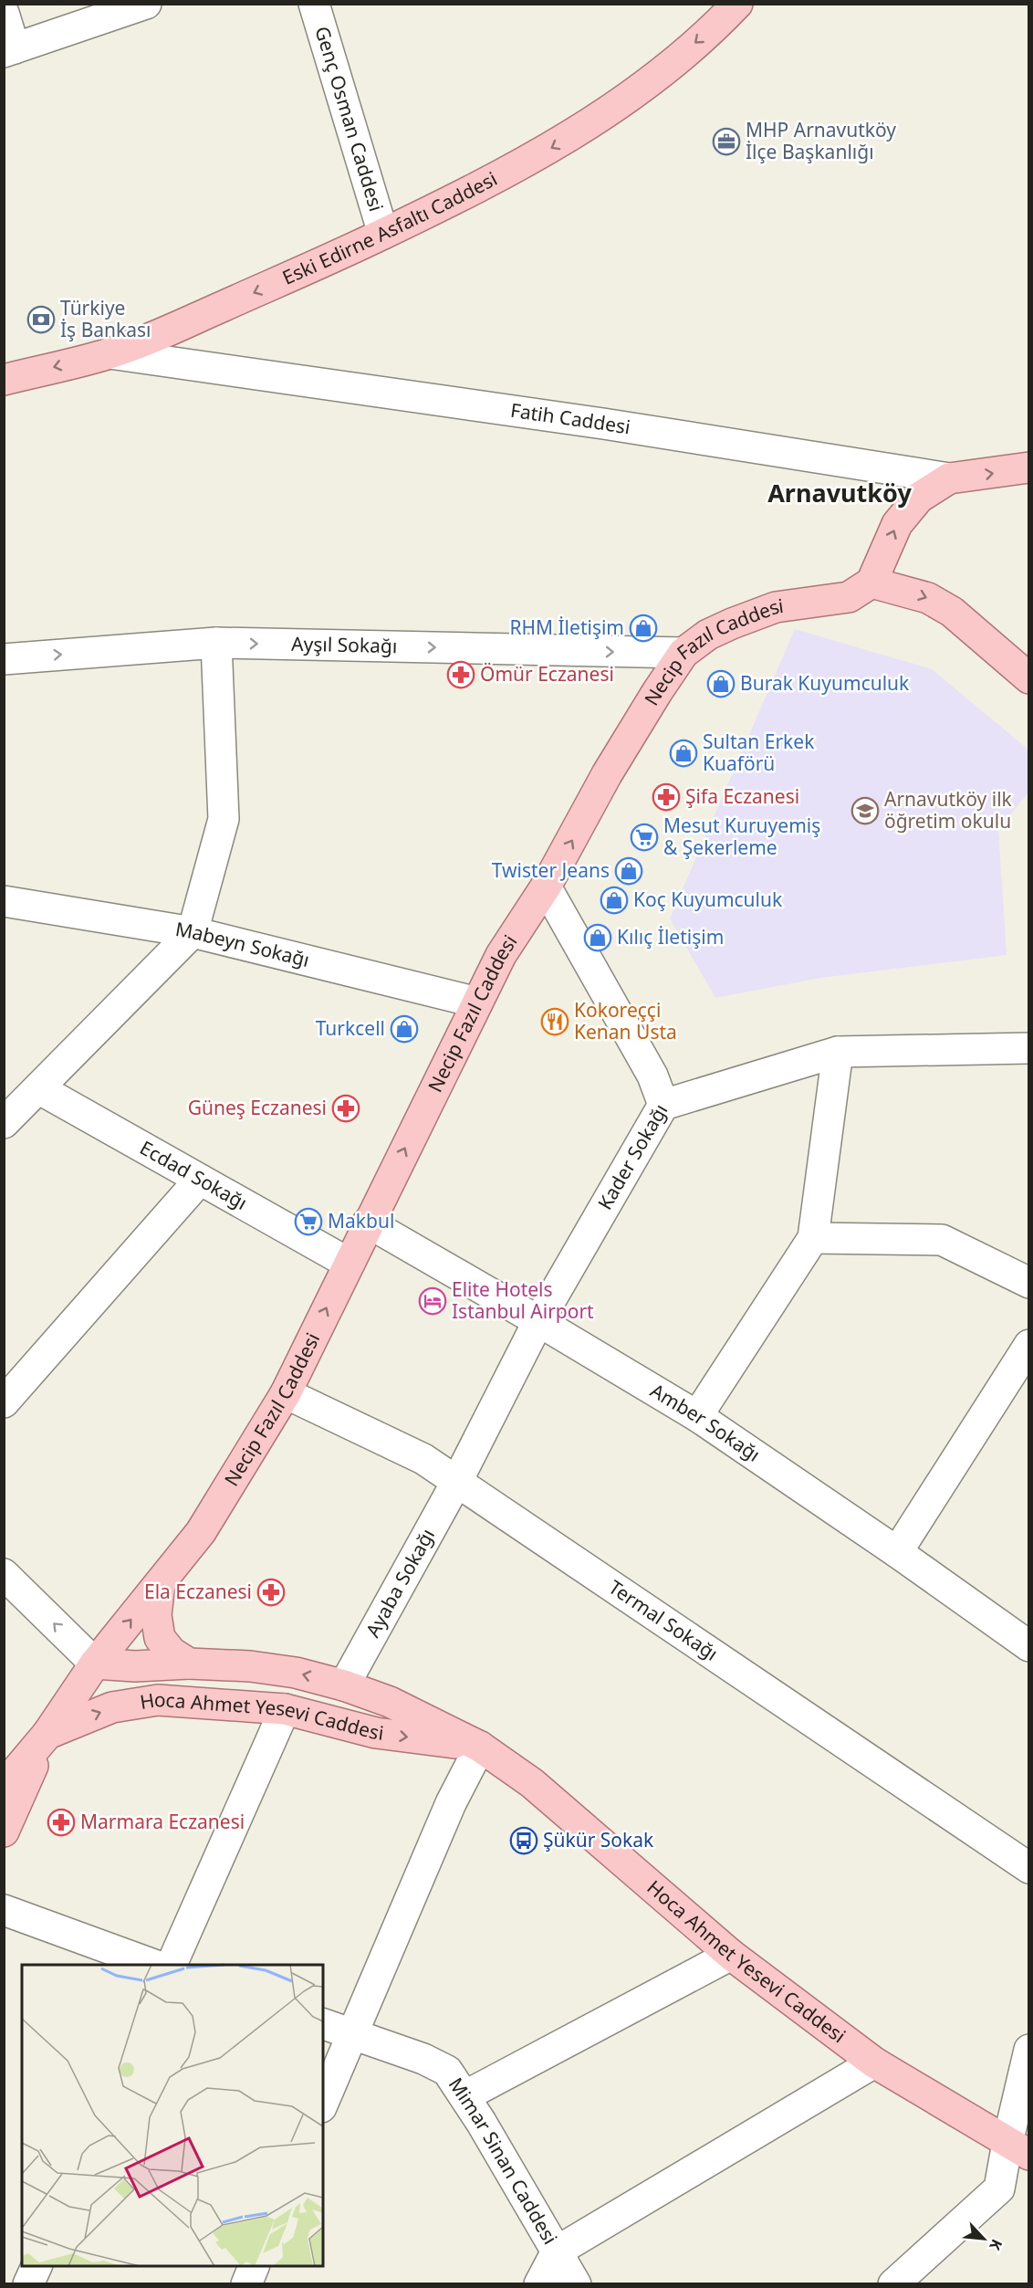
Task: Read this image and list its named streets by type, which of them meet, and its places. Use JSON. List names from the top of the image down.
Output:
{
  "streets": {
    "main road": [
      "Eski Edirne Asfaltı Caddesi",
      "Fatih Caddesi",
      "Necip Fazıl Caddesi",
      "Hoca Ahmet Yesevi Caddesi"
    ],
    "street": [
      "Genç Osman Caddesi",
      "Ayşıl Sokağı",
      "Mabeyn Sokağı",
      "Kader Sokağı",
      "Ecdad Sokağı",
      "Amber Sokağı",
      "Ayaba Sokağı",
      "Termal Sokağı",
      "Mimar Sinan Caddesi"
    ]
  },
  "crossings": [
    ["Genç Osman Caddesi", "Eski Edirne Asfaltı Caddesi"],
    ["Eski Edirne Asfaltı Caddesi", "Fatih Caddesi"],
    ["Ayşıl Sokağı", "Necip Fazıl Caddesi"],
    ["Necip Fazıl Caddesi", "Mabeyn Sokağı"],
    ["Necip Fazıl Caddesi", "Ecdad Sokağı"],
    ["Necip Fazıl Caddesi", "Amber Sokağı"],
    ["Necip Fazıl Caddesi", "Termal Sokağı"],
    ["Necip Fazıl Caddesi", "Hoca Ahmet Yesevi Caddesi"],
    ["Kader Sokağı", "Amber Sokağı"],
    ["Kader Sokağı", "Ayaba Sokağı"],
    ["Kader Sokağı", "Termal Sokağı"],
    ["Ayaba Sokağı", "Termal Sokağı"],
    ["Ayaba Sokağı", "Hoca Ahmet Yesevi Caddesi"]
  ],
  "one_way": ["Eski Edirne Asfaltı Caddesi", "Ayşıl Sokağı", "Necip Fazıl Caddesi"],
  "districts": ["Arnavutköy"],
  "places": {
    "office": ["MHP Arnavutköy İlçe Başkanlığı"],
    "bank": ["Türkiye İş Bankası"],
    "shop": [
      "RHM İletişim",
      "Burak Kuyumculuk",
      "Sultan Erkek Kuaförü",
      "Twister Jeans",
      "Koç Kuyumculuk",
      "Kılıç İletişim",
      "Turkcell"
    ],
    "pharmacy": [
      "Ömür Eczanesi",
      "Şifa Eczanesi",
      "Güneş Eczanesi",
      "Ela Eczanesi",
      "Marmara Eczanesi"
    ],
    "school or university": ["Arnavutköy ilk öğretim okulu"],
    "supermarket": ["Mesut Kuruyemiş & Şekerleme", "Makbul"],
    "restaurant": ["Kokoreççi Kenan Usta"],
    "hotel": ["Elite Hotels Istanbul Airport"],
    "bus stop": ["Şükür Sokak"]
  },
  "north": "bottom right"
}
